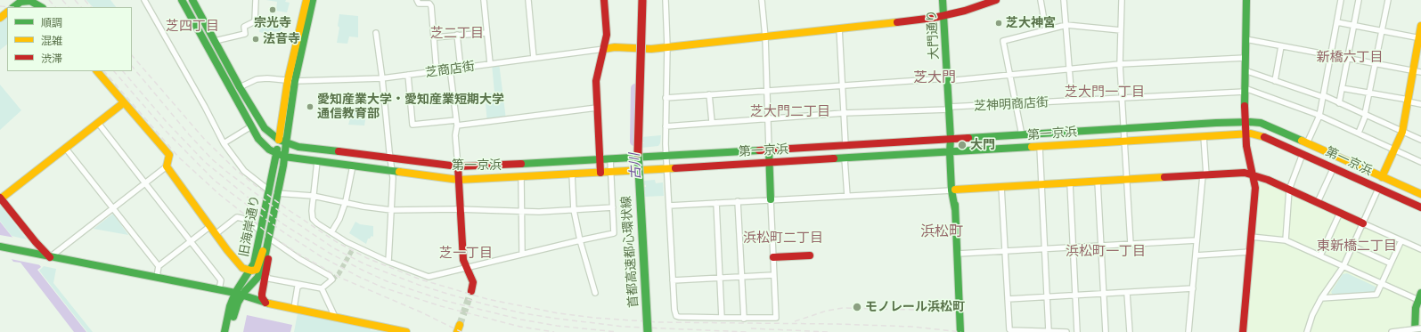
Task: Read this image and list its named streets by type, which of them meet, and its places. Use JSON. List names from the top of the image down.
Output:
{
  "streets": {
    "main road": [
      "大門通り",
      "第一京浜",
      "旧海岸通り",
      "首都高速都心環状線"
    ],
    "street": ["芝商店街", "芝神明商店街"]
  },
  "crossings": [
    ["大門通り", "芝神明商店街"],
    ["大門通り", "第一京浜"],
    ["芝商店街", "第一京浜"],
    ["第一京浜", "旧海岸通り"]
  ],
  "districts": [
    "芝四丁目",
    "芝二丁目",
    "新橋六丁目",
    "芝大門",
    "芝大門一丁目",
    "芝大門二丁目",
    "浜松町",
    "浜松町二丁目",
    "東新橋二丁目",
    "浜松町一丁目",
    "芝一丁目"
  ],
  "water": ["古川"],
  "places": [
    "宗光寺",
    "芝大神宮",
    "法音寺",
    "愛知産業大学・愛知産業短期大学 通信教育部",
    "大門",
    "モノレール浜松町"
  ],
  "legend": ["順調", "混雑", "渋滞"]
}
